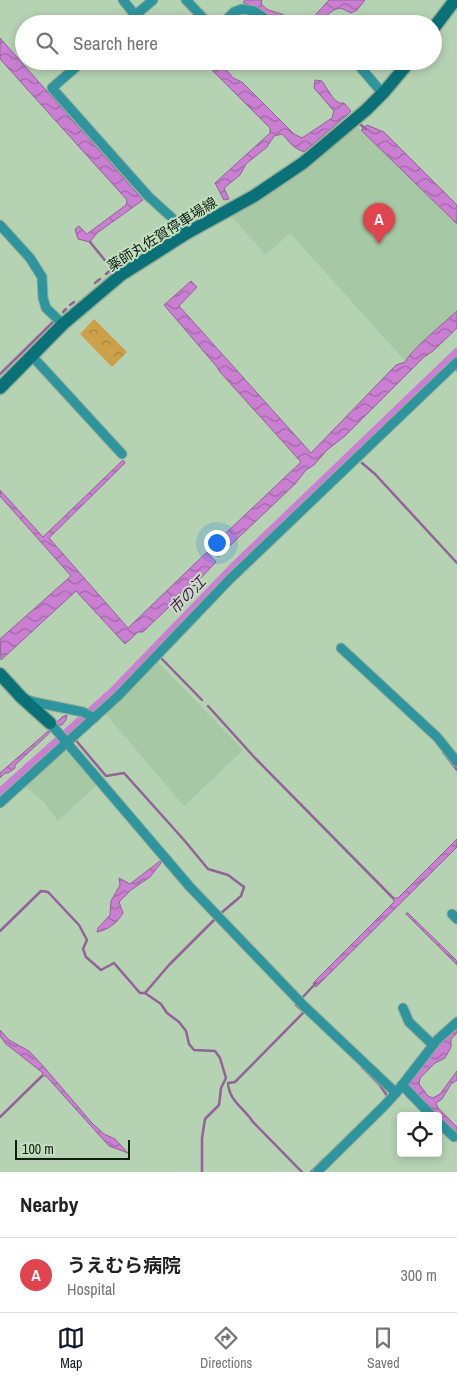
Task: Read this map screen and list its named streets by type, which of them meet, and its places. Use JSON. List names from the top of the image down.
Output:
{
  "streets": {
    "main road": ["薬師丸佐賀停車場線"]
  },
  "water": ["市の江"],
  "scale_bar": "100 m",
  "page": {
    "search": "Search here",
    "pins": "A",
    "scale": "100 m",
    "heading": "Nearby",
    "list": [
      {
        "mark": "A",
        "name": "うえむら病院",
        "note": "Hospital",
        "value": "300 m"
      }
    ],
    "nav": ["Map", "Directions", "Saved"]
  }
}
